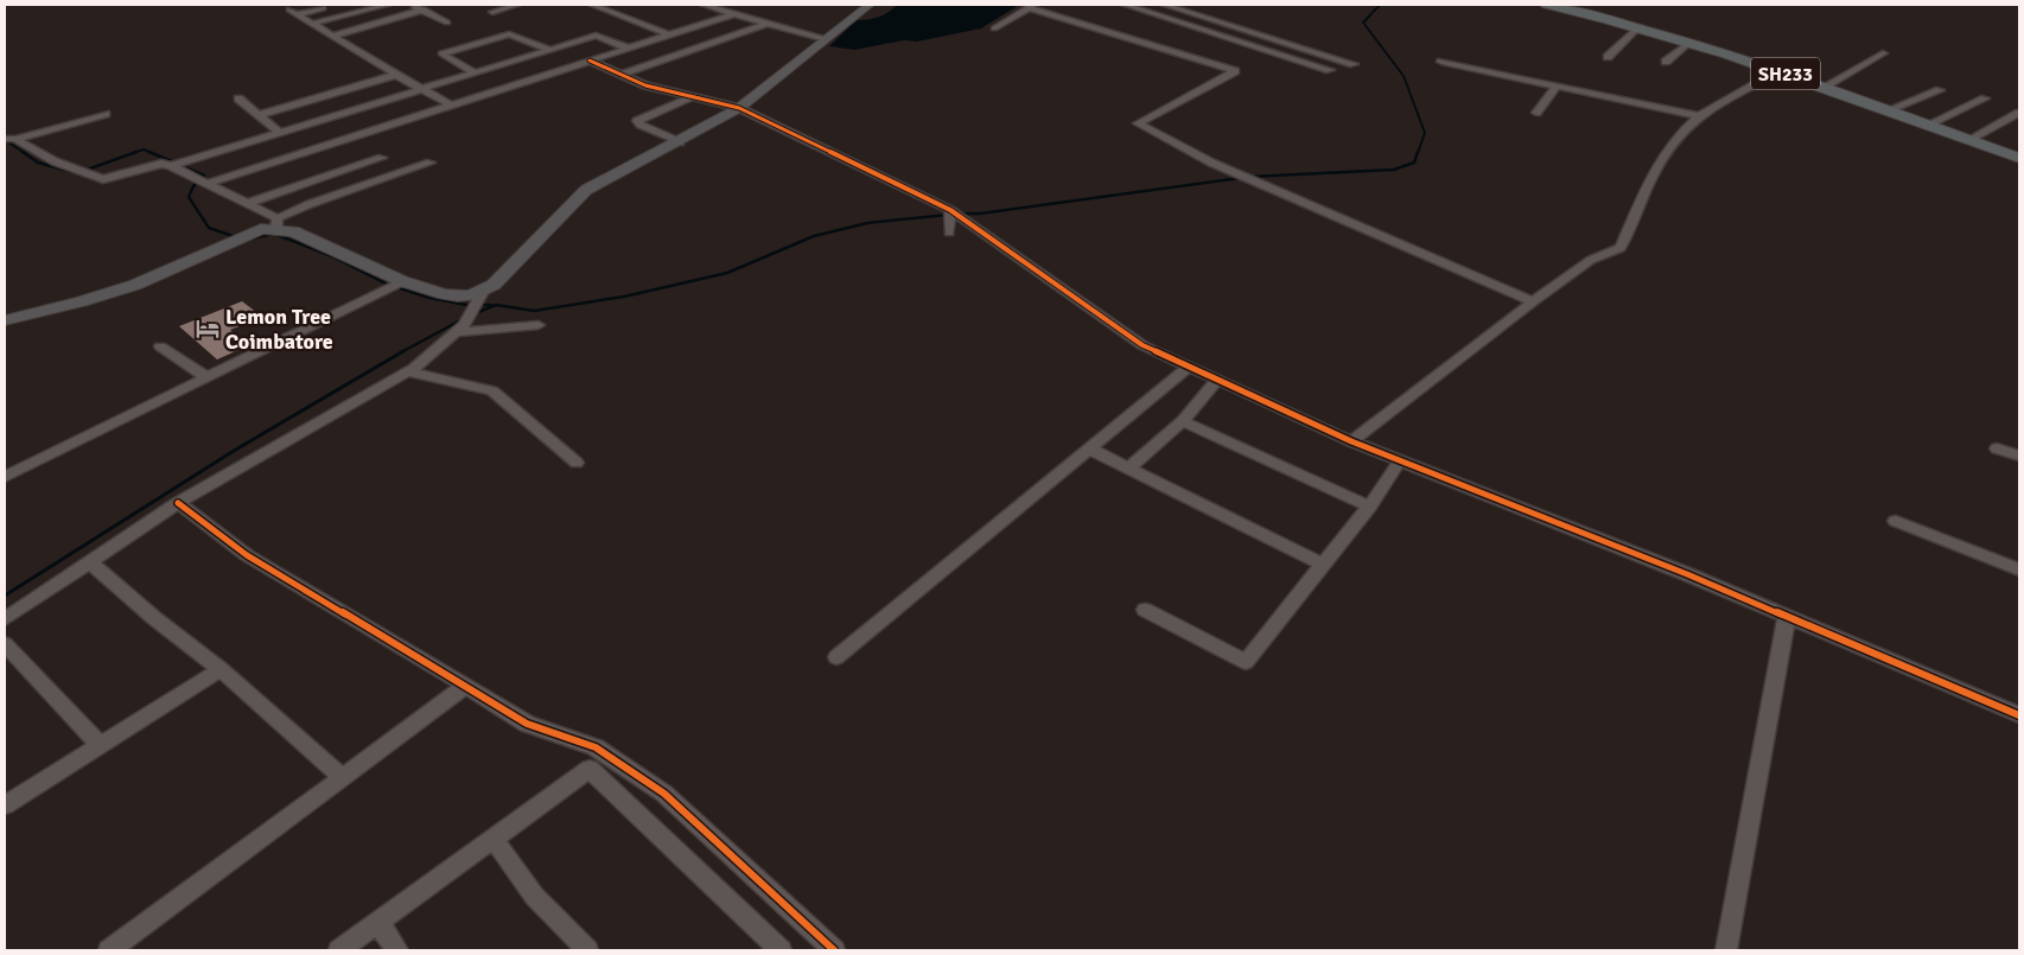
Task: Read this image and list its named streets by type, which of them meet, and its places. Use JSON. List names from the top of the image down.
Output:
{
  "streets": {
    "main road": ["SH233"]
  },
  "places": {
    "hotel": ["Lemon Tree Coimbatore"]
  }
}
